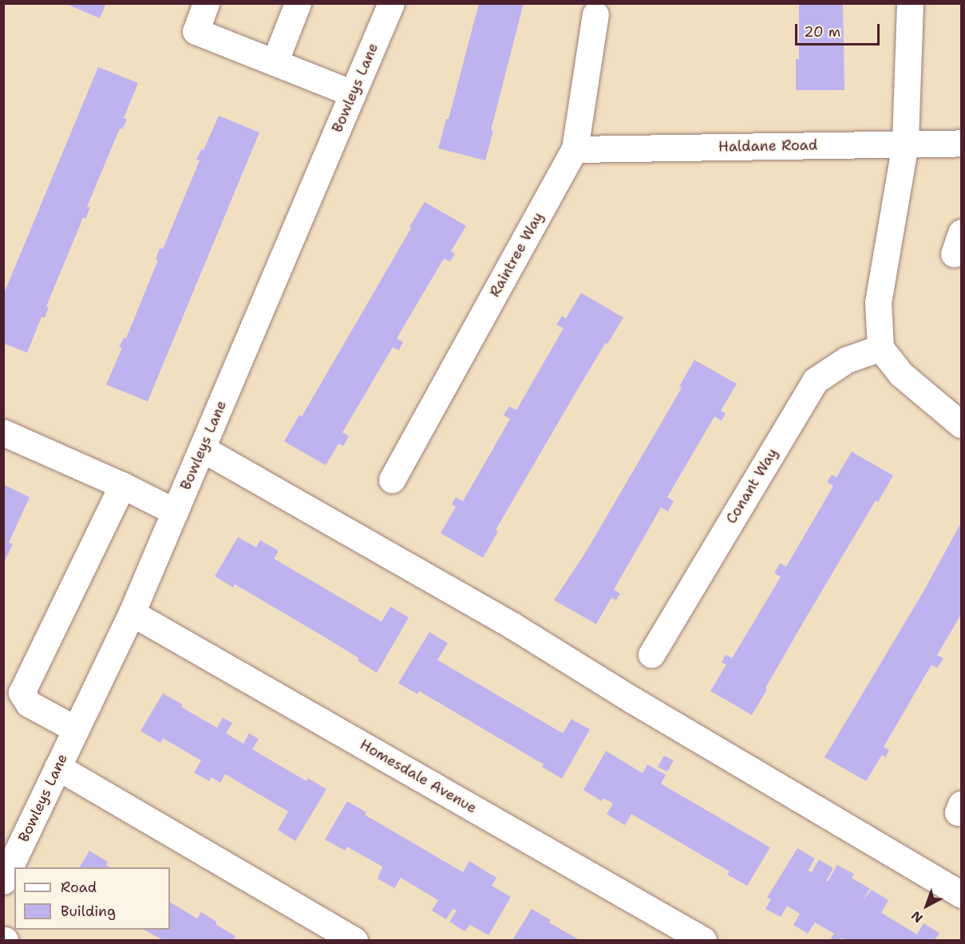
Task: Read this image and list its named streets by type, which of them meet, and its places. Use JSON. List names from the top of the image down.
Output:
{
  "streets": {
    "street": [
      "Bowleys Lane",
      "Haldane Road",
      "Raintree Way",
      "Conant Way",
      "Homesdale Avenue"
    ]
  },
  "crossings": [
    ["Bowleys Lane", "Homesdale Avenue"],
    ["Haldane Road", "Raintree Way"]
  ],
  "legend": ["Road", "Building"],
  "scale_bar": "20 m",
  "north": "bottom left"
}
